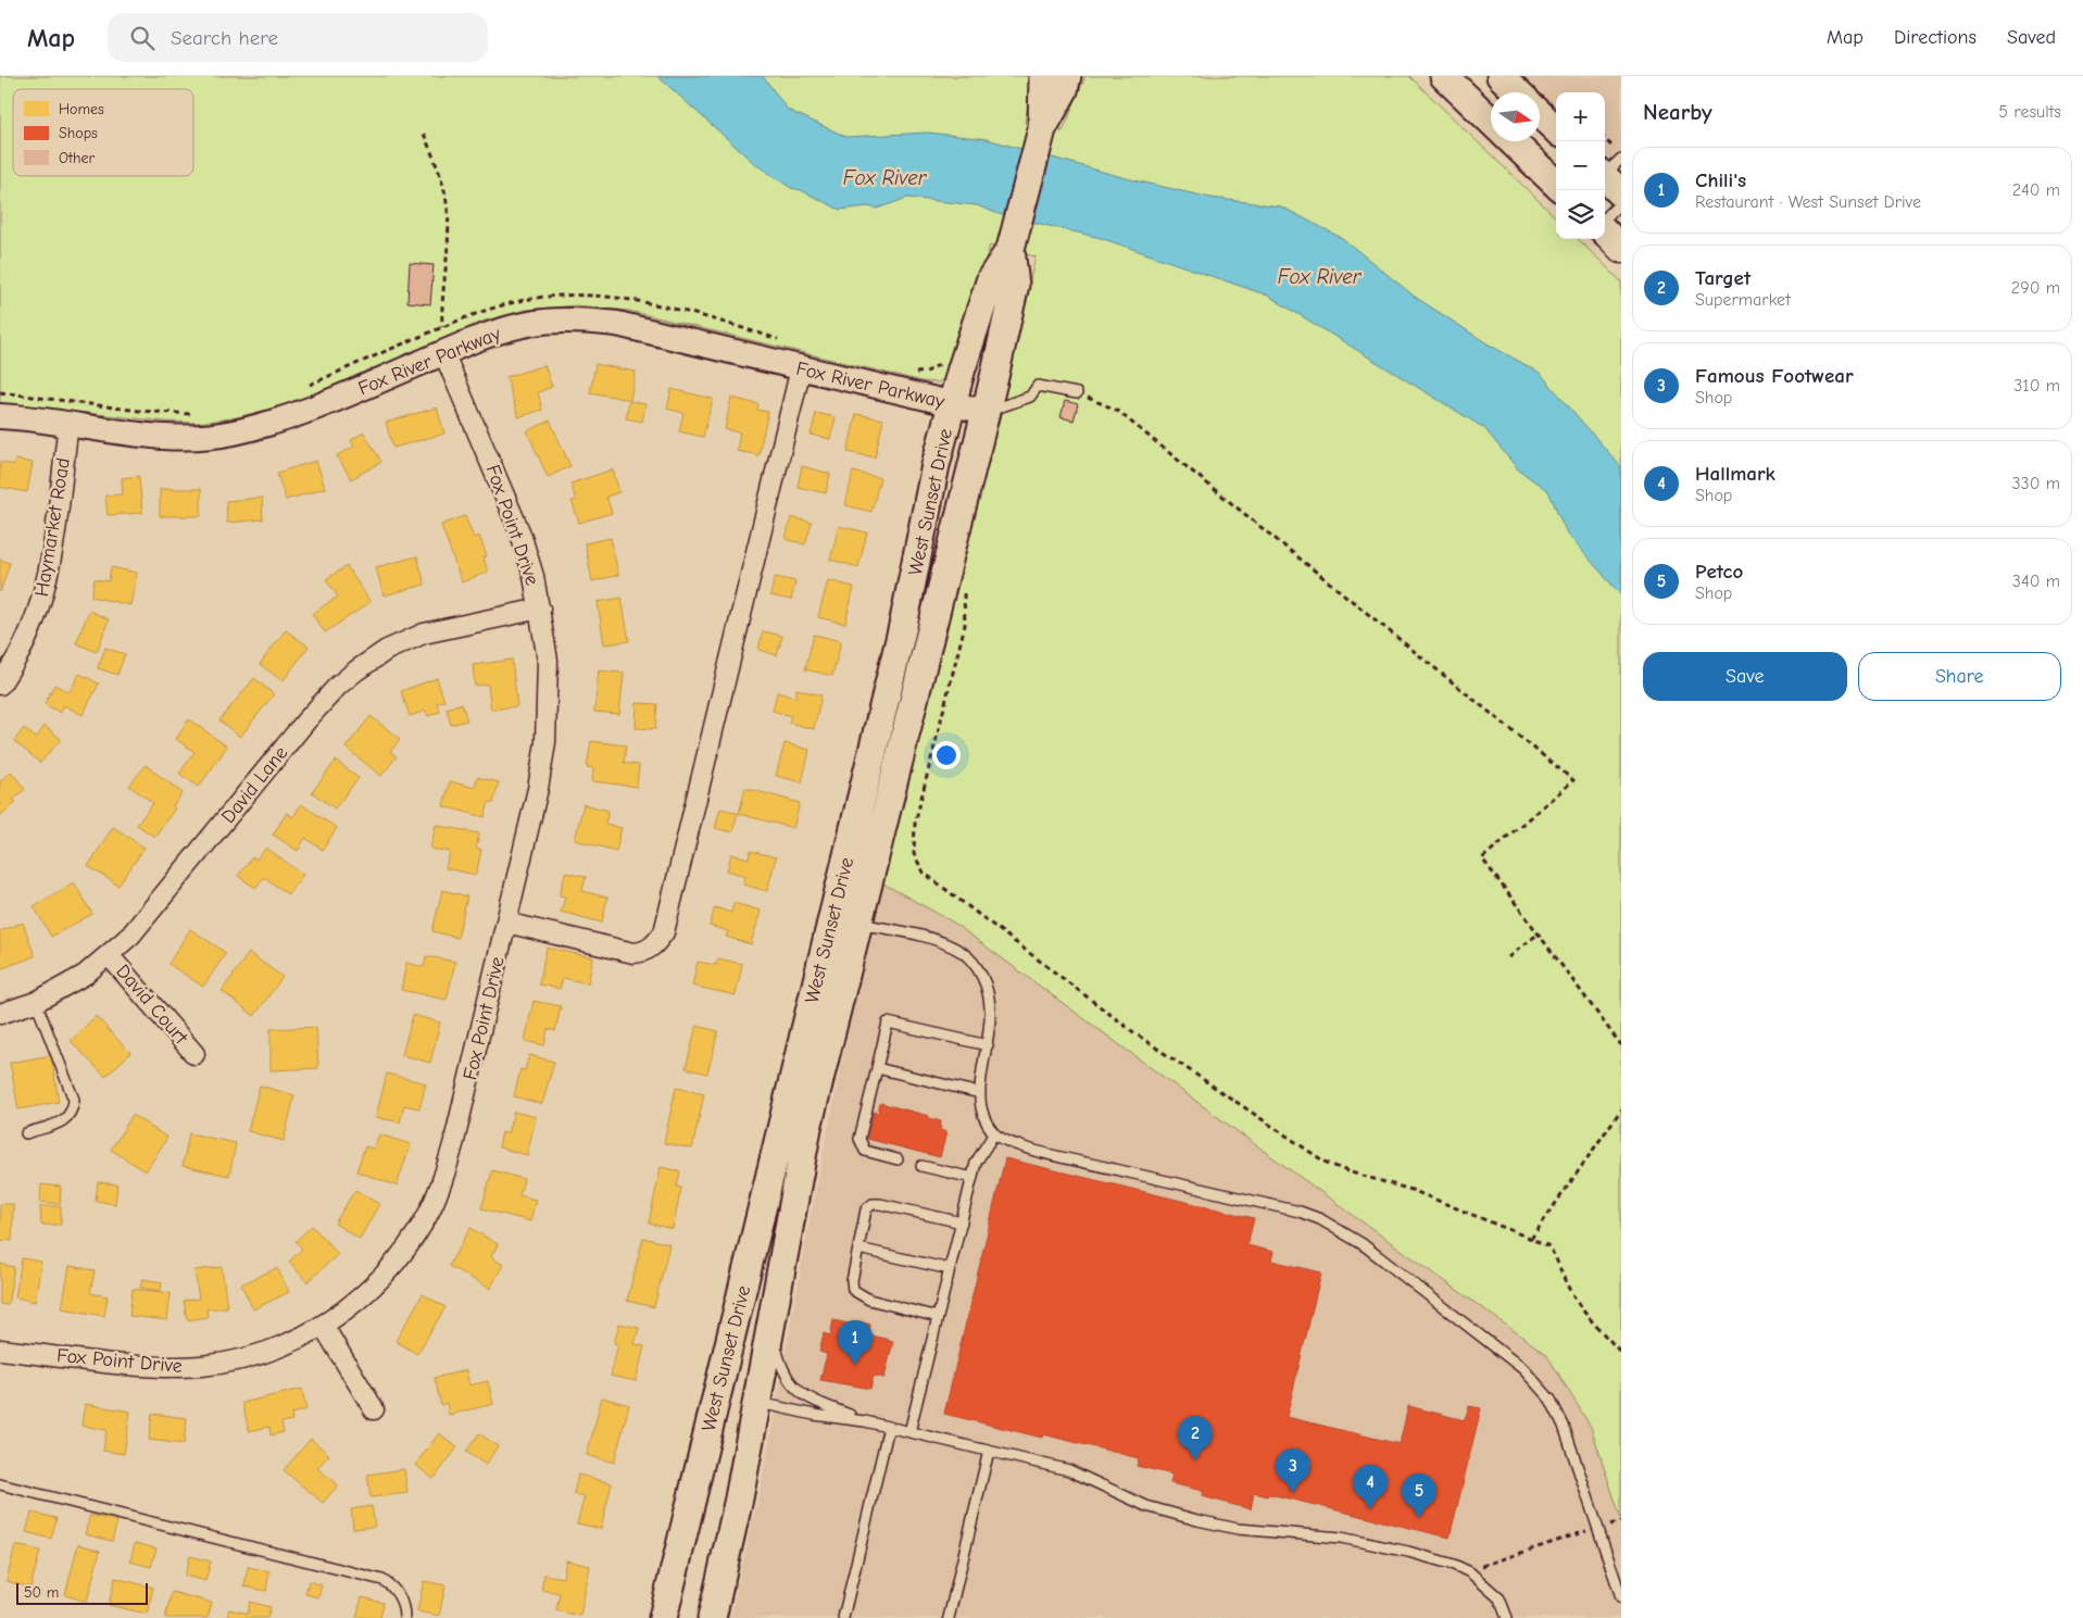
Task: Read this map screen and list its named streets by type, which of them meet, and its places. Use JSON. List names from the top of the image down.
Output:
{
  "streets": {
    "main road": ["West Sunset Drive"],
    "street": [
      "Fox River Parkway",
      "Fox Point Drive",
      "Haymarket Road",
      "David Lane",
      "David Court"
    ]
  },
  "crossings": [
    ["Fox River Parkway", "West Sunset Drive"],
    ["Fox River Parkway", "Fox Point Drive"],
    ["Fox River Parkway", "Haymarket Road"],
    ["Fox Point Drive", "David Lane"],
    ["David Lane", "David Court"]
  ],
  "water": ["Fox River"],
  "legend": ["Homes", "Shops", "Other"],
  "scale_bar": "50 m",
  "north": "right",
  "page": {
    "header": "Map",
    "search": "Search here",
    "nav": ["Map", "Directions", "Saved"],
    "heading": ["Nearby", "5 results"],
    "map_buttons": ["+", "−"],
    "list": [
      {
        "mark": "1",
        "name": "Chili's",
        "note": "Restaurant · West Sunset Drive",
        "value": "240 m"
      },
      {
        "mark": "2",
        "name": "Target",
        "note": "Supermarket",
        "value": "290 m"
      },
      {
        "mark": "3",
        "name": "Famous Footwear",
        "note": "Shop",
        "value": "310 m"
      },
      {
        "mark": "4",
        "name": "Hallmark",
        "note": "Shop",
        "value": "330 m"
      },
      {
        "mark": "5",
        "name": "Petco",
        "note": "Shop",
        "value": "340 m"
      }
    ],
    "buttons": ["Save", "Share"],
    "pins": [
      "1",
      "2",
      "3",
      "4",
      "5"
    ],
    "scale": "50 m"
  }
}
